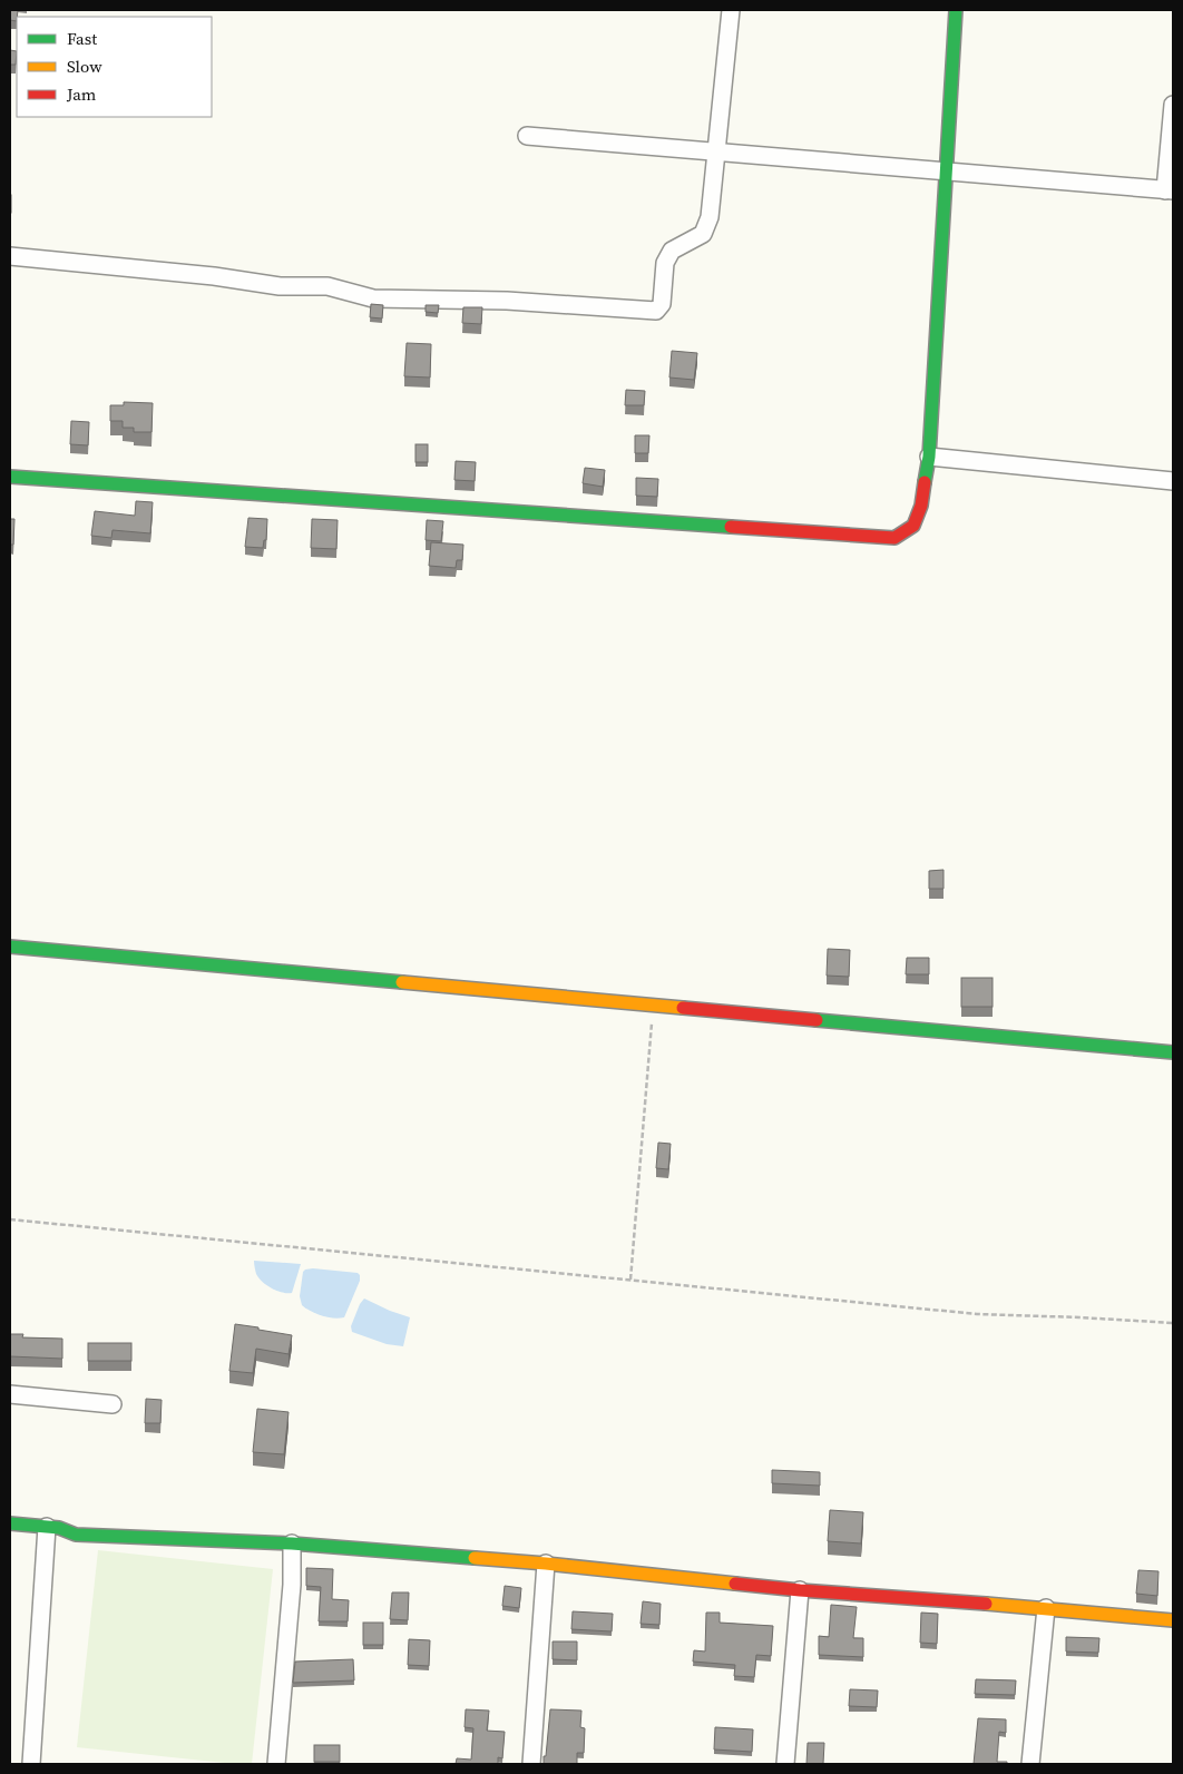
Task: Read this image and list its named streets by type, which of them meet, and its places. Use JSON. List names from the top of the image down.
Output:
{
  "legend": ["Fast", "Slow", "Jam"]
}
